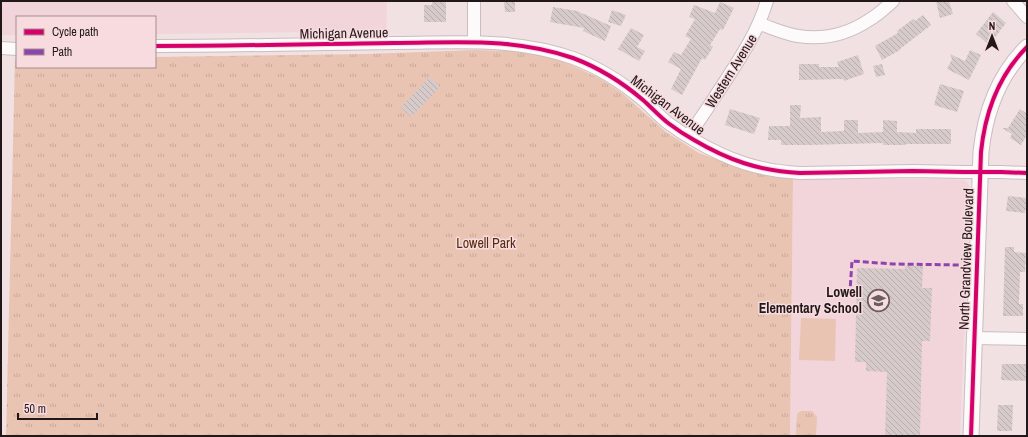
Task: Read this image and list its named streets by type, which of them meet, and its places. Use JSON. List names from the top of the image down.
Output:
{
  "streets": {
    "street": ["Michigan Avenue", "Western Avenue", "North Grandview Boulevard"]
  },
  "crossings": [
    ["Michigan Avenue", "Western Avenue"],
    ["Michigan Avenue", "North Grandview Boulevard"]
  ],
  "parks": ["Lowell Park"],
  "places": {
    "school or university": ["Lowell Elementary School"]
  },
  "legend": ["Cycle path", "Path"],
  "scale_bar": "50 m",
  "north": "top"
}
